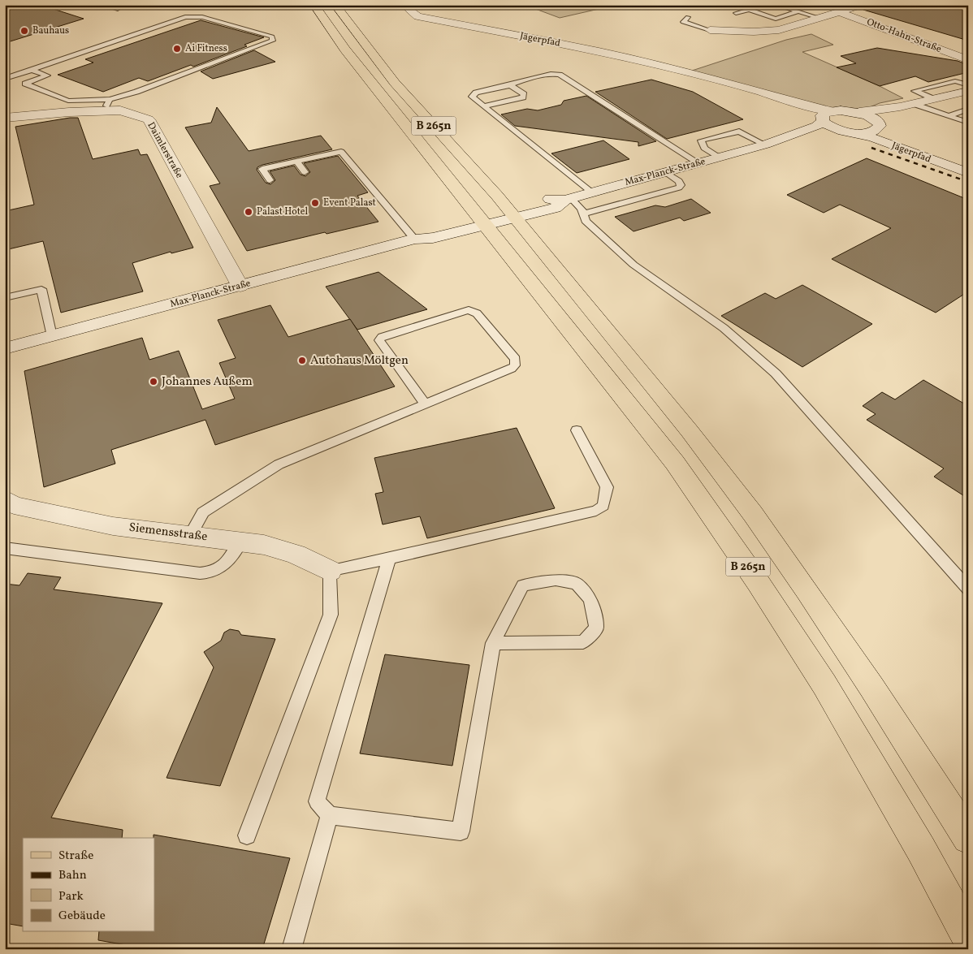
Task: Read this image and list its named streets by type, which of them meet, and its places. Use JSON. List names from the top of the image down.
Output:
{
  "streets": {
    "main road": ["B 265n"],
    "street": [
      "Otto-Hahn-Straße",
      "Jägerpfad",
      "Daimlerstraße",
      "Max-Planck-Straße",
      "Siemensstraße"
    ]
  },
  "crossings": [
    ["Jägerpfad", "Max-Planck-Straße"],
    ["B 265n", "Max-Planck-Straße"],
    ["Daimlerstraße", "Max-Planck-Straße"]
  ],
  "places": [
    "Bauhaus",
    "Ai Fitness",
    "Event Palast",
    "Palast Hotel",
    "Autohaus Möltgen",
    "Johannes Außem"
  ],
  "legend": [
    "Straße",
    "Bahn",
    "Park",
    "Gebäude"
  ]
}
